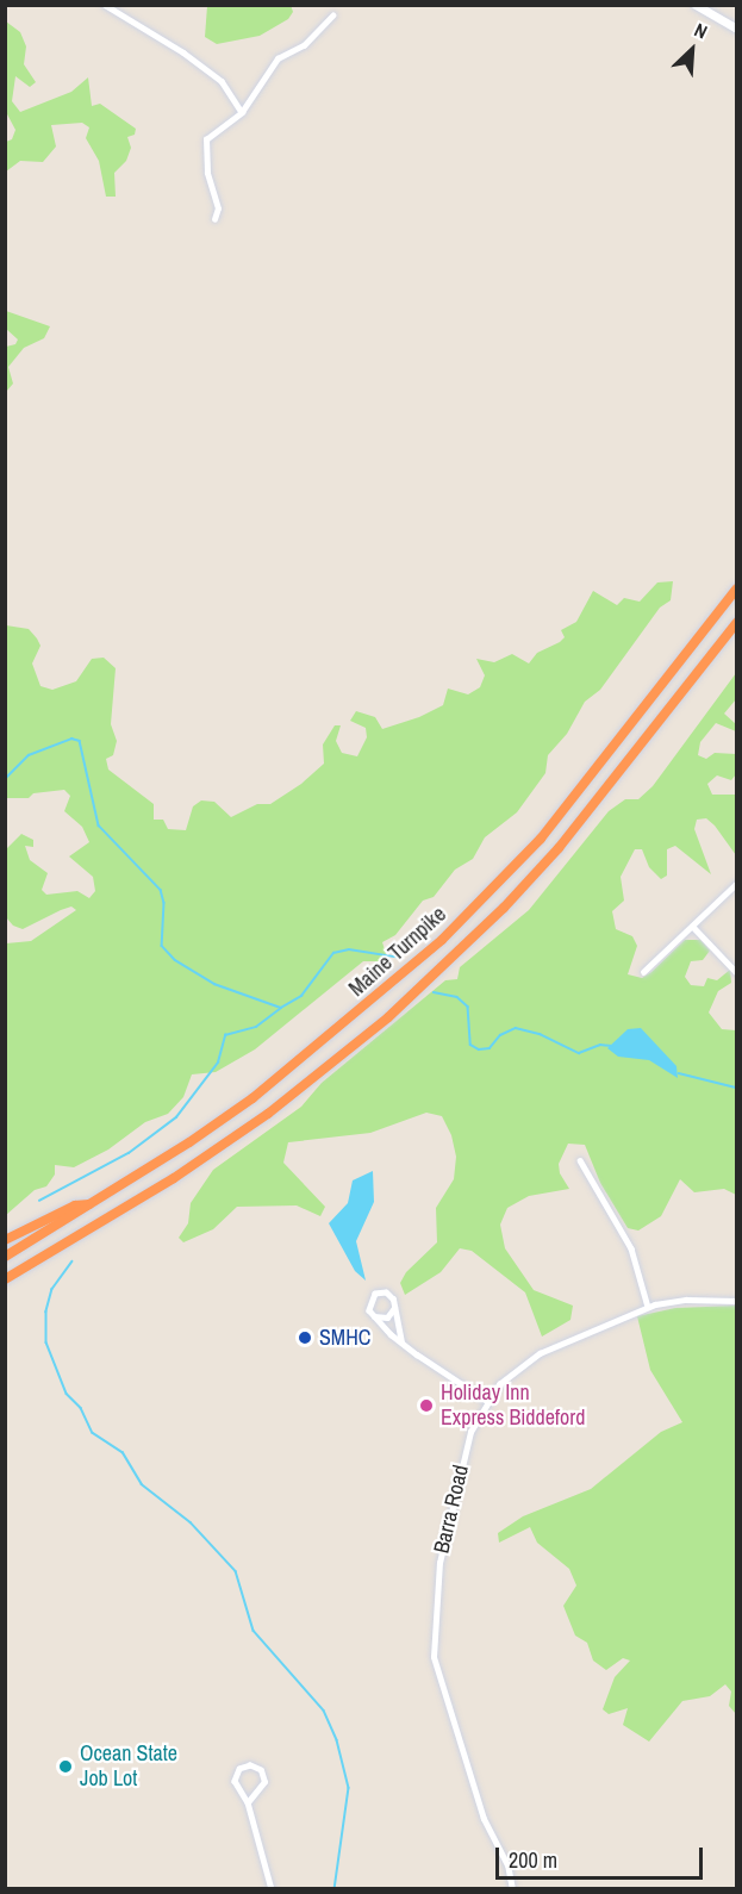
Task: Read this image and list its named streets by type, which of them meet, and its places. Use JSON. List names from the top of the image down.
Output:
{
  "streets": {
    "highway": ["Maine Turnpike"],
    "street": ["Barra Road"]
  },
  "places": ["SMHC", "Holiday Inn Express Biddeford", "Ocean State Job Lot"],
  "scale_bar": "200 m",
  "north": "top right"
}
